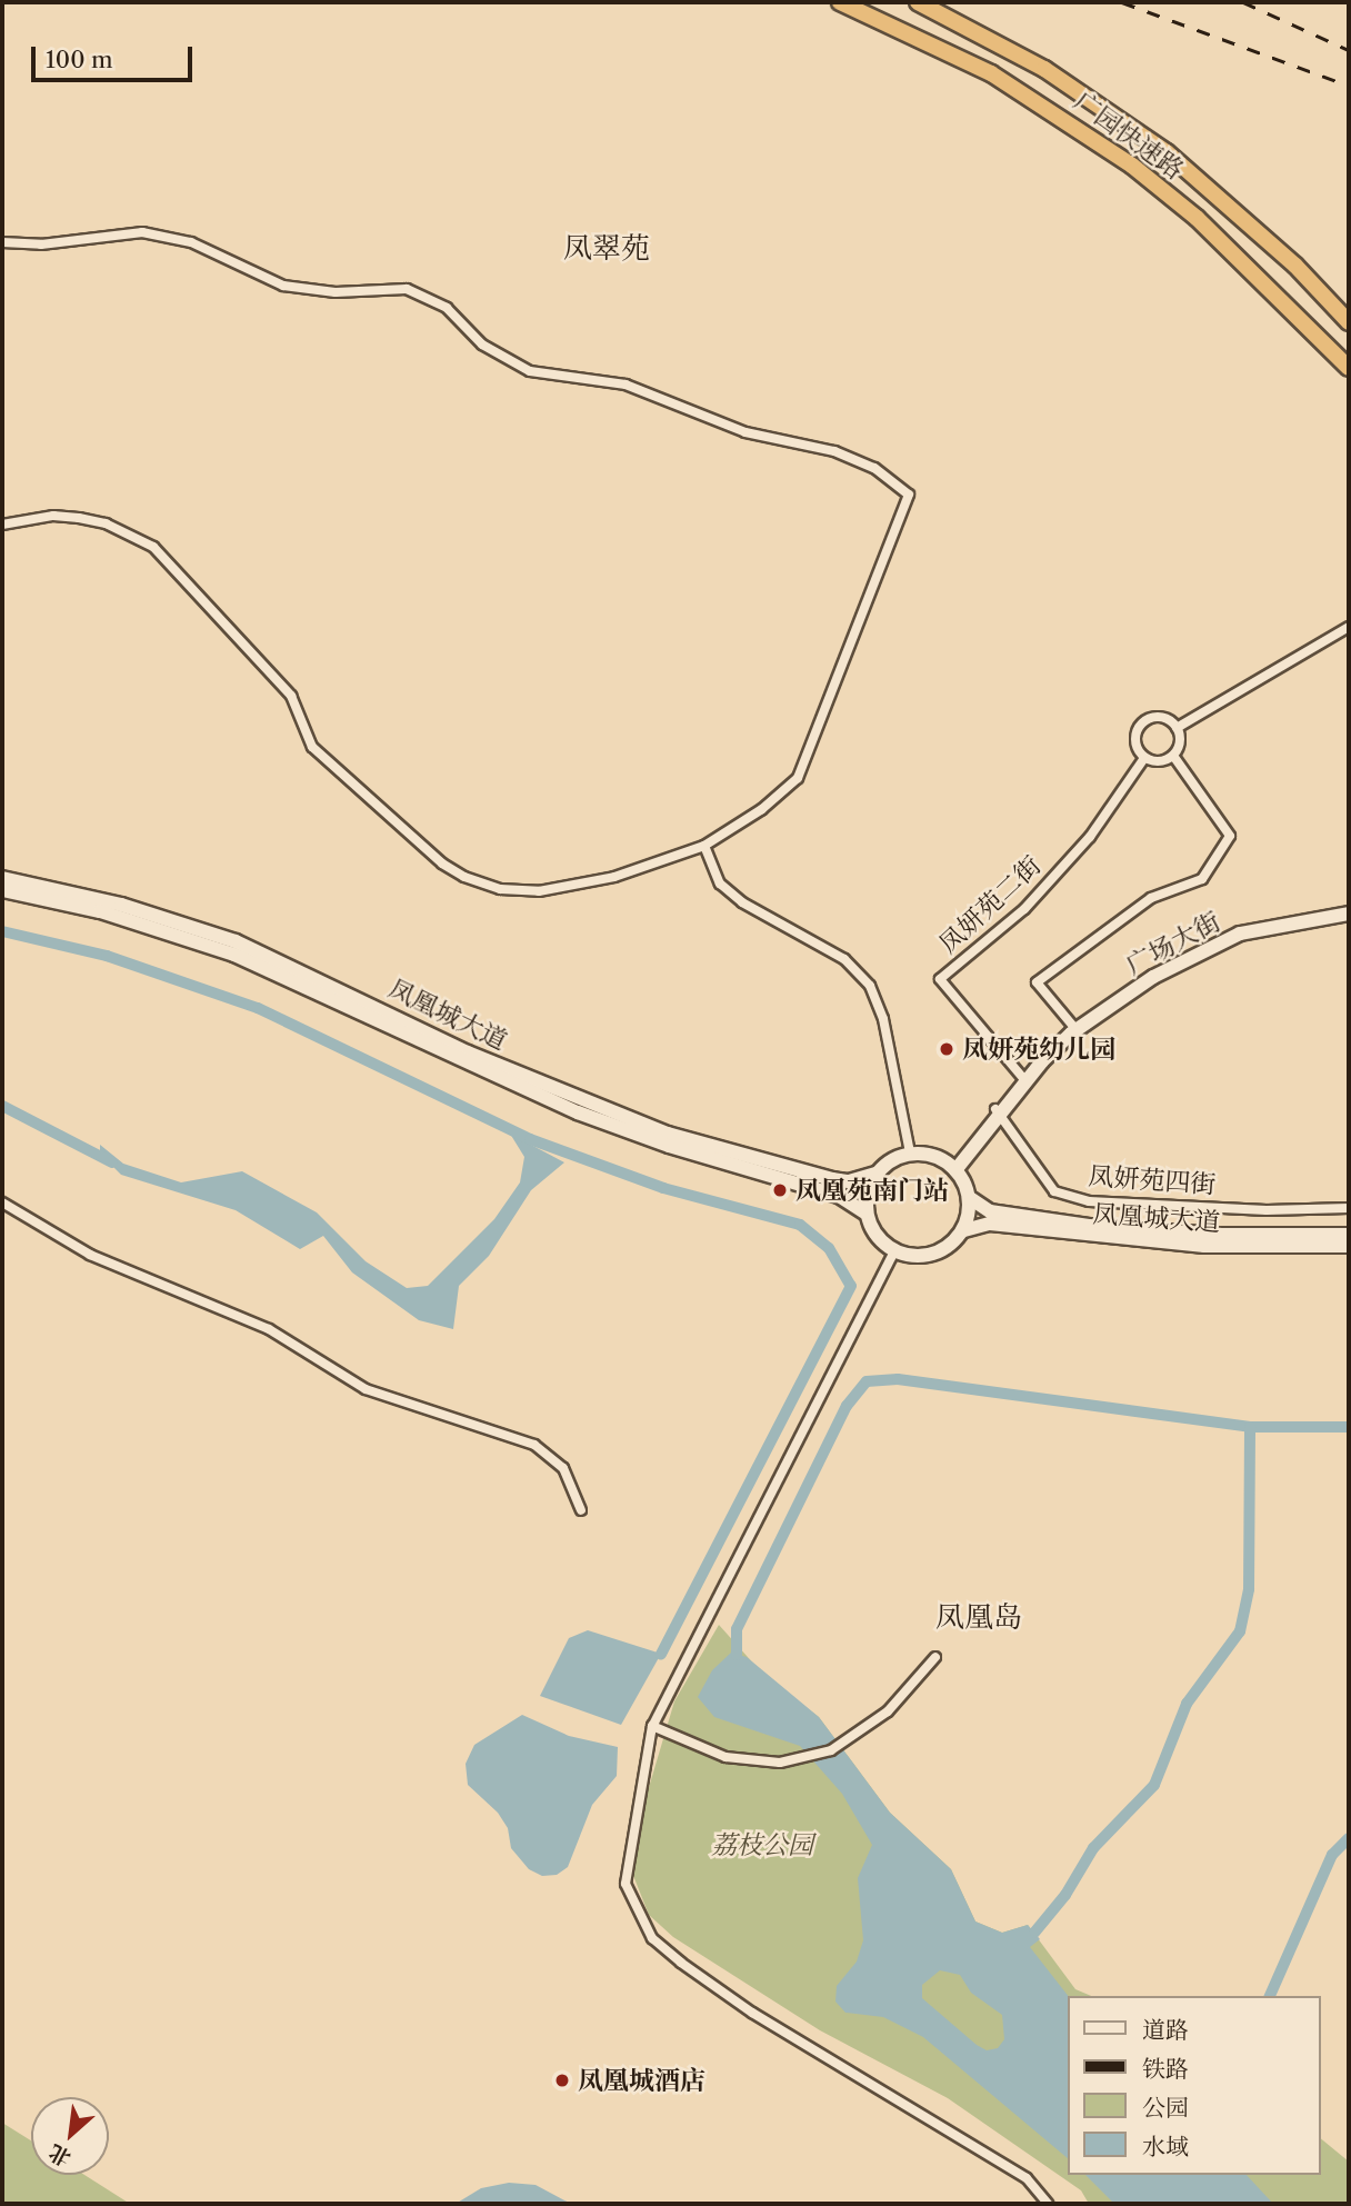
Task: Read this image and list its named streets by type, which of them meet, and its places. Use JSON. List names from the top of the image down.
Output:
{
  "streets": {
    "highway": ["广园快速路"],
    "main road": ["广场大街", "凤凰城大道"],
    "street": ["凤妍苑二街", "凤妍苑四街"]
  },
  "crossings": [
    ["凤妍苑二街", "广场大街"],
    ["广场大街", "凤凰城大道"],
    ["广场大街", "凤妍苑四街"]
  ],
  "districts": ["凤翠苑", "凤凰岛"],
  "parks": ["荔枝公园"],
  "places": ["凤妍苑幼儿园", "凤凰苑南门站", "凤凰城酒店"],
  "legend": [
    "道路",
    "铁路",
    "公园",
    "水域"
  ],
  "scale_bar": "100 m",
  "north": "bottom left"
}
